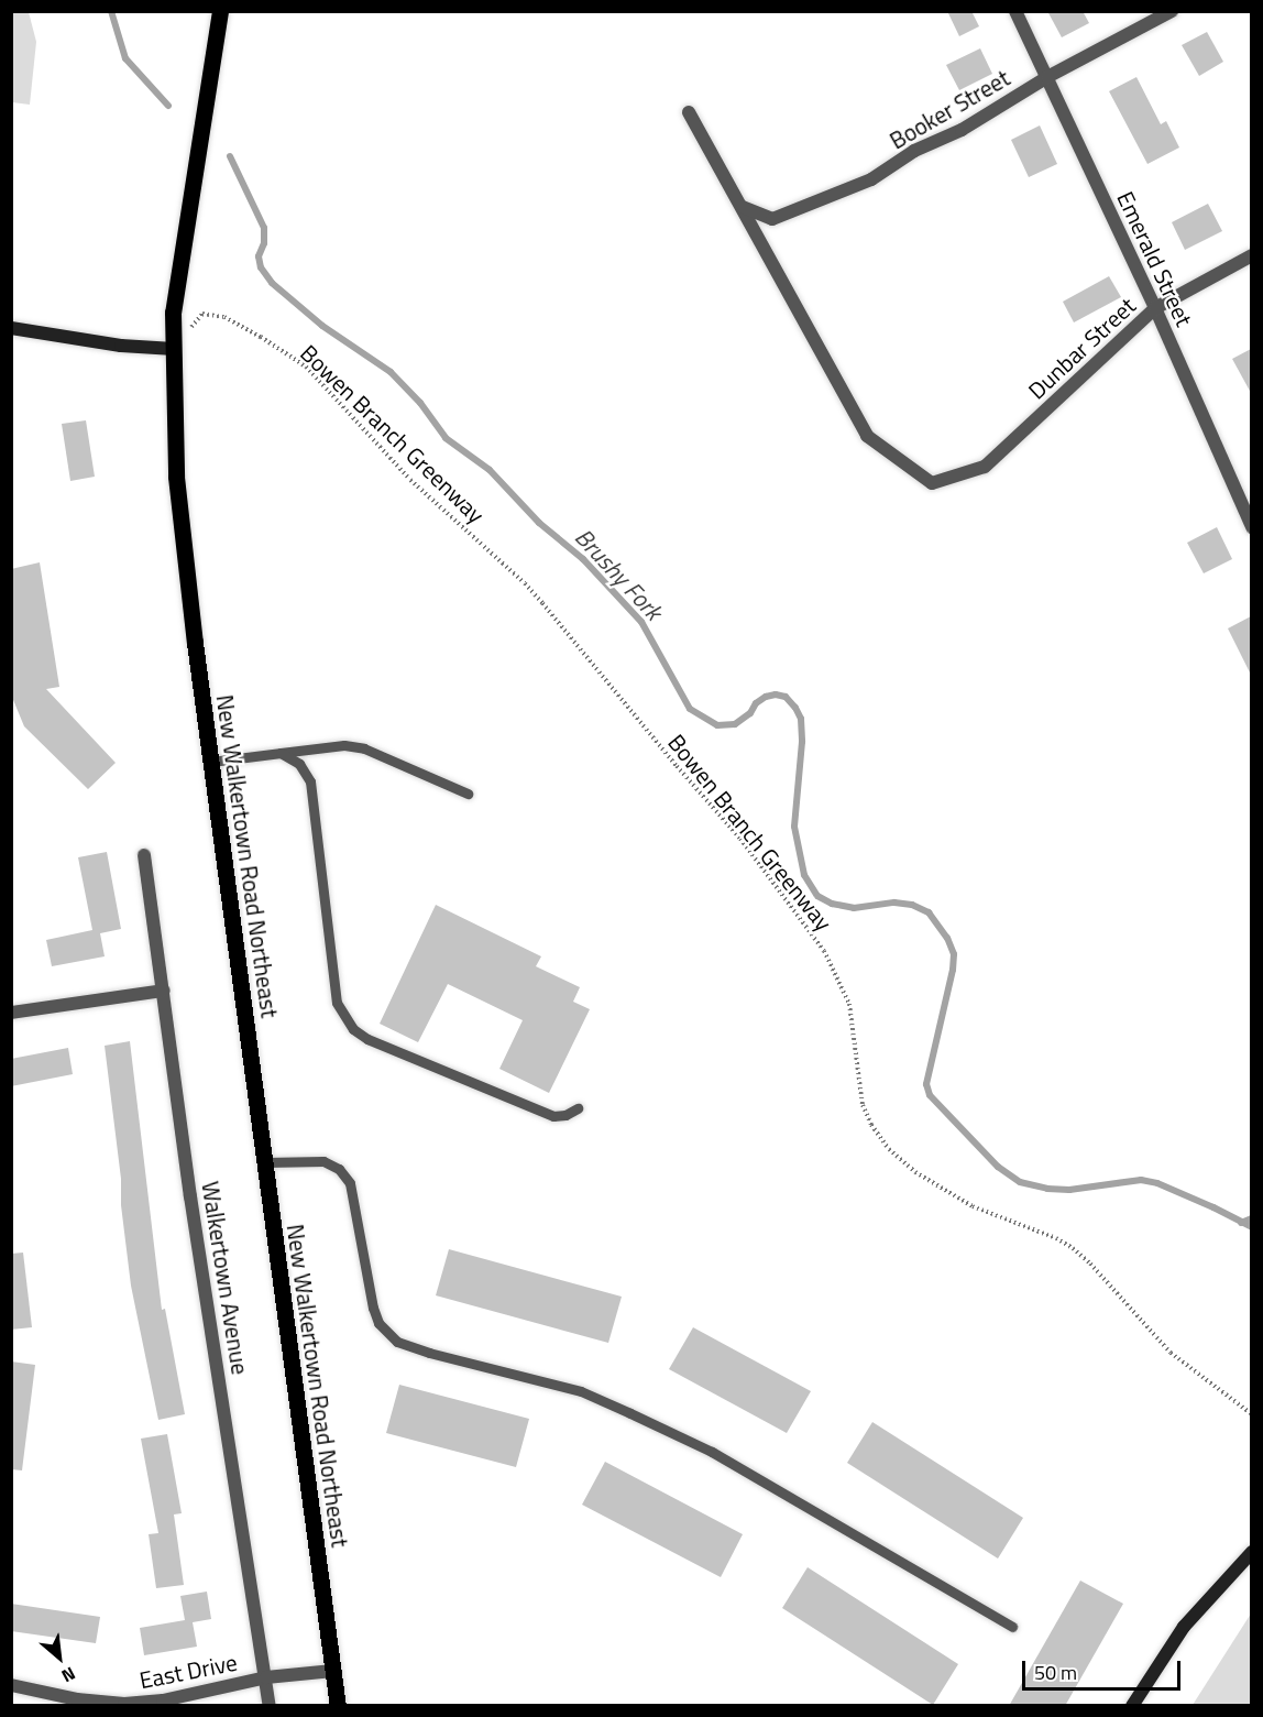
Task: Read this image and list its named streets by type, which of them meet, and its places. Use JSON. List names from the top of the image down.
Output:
{
  "streets": {
    "main road": ["New Walkertown Road Northeast"],
    "street": [
      "Booker Street",
      "Emerald Street",
      "Dunbar Street",
      "Walkertown Avenue",
      "East Drive"
    ],
    "path": ["Bowen Branch Greenway"]
  },
  "crossings": [
    ["Booker Street", "Emerald Street"],
    ["Booker Street", "Dunbar Street"],
    ["Emerald Street", "Dunbar Street"],
    ["Bowen Branch Greenway", "New Walkertown Road Northeast"],
    ["New Walkertown Road Northeast", "East Drive"],
    ["Walkertown Avenue", "East Drive"]
  ],
  "water": ["Brushy Fork"],
  "scale_bar": "50 m",
  "north": "bottom right"
}
